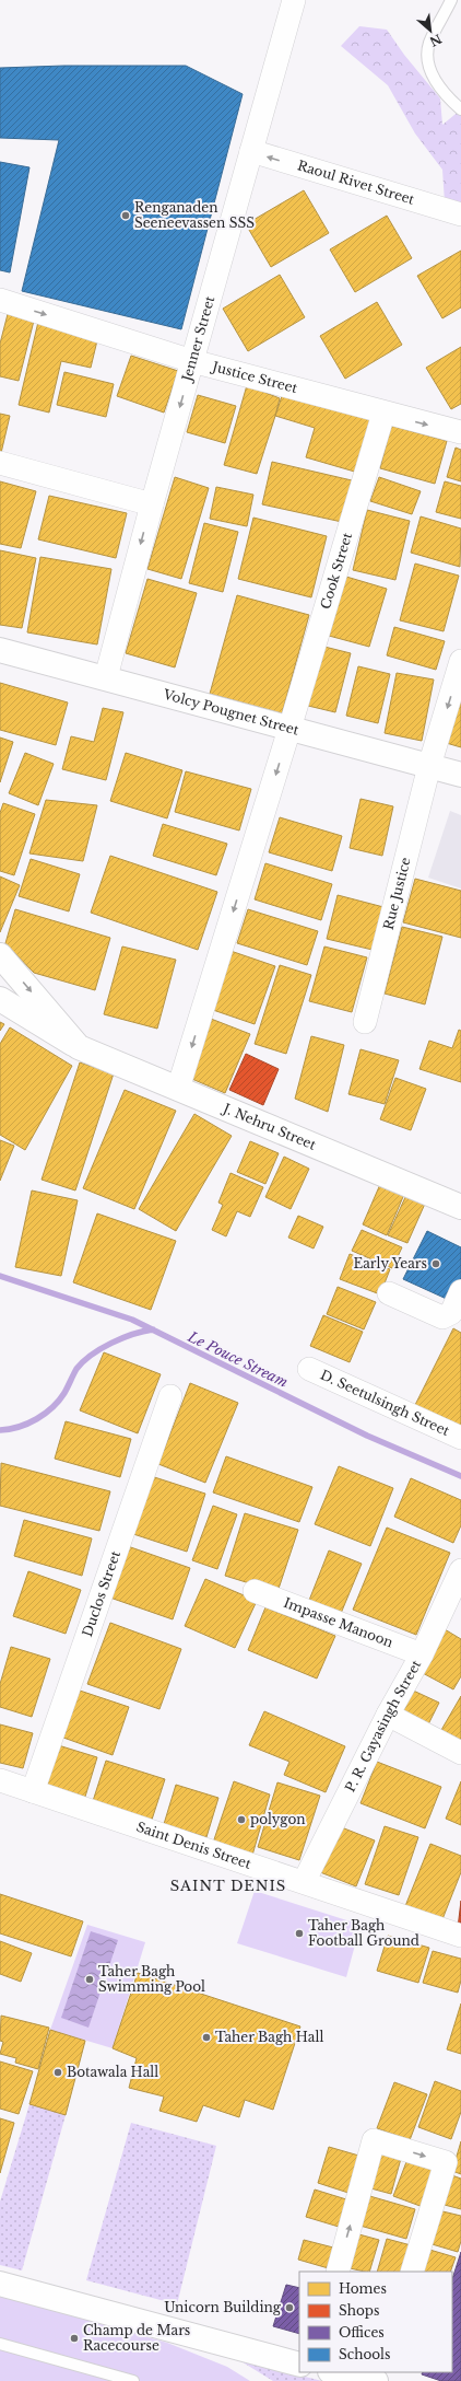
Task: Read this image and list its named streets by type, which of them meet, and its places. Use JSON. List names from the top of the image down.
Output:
{
  "streets": {
    "main road": ["Volcy Pougnet Street", "J. Nehru Street"],
    "street": [
      "Raoul Rivet Street",
      "Jenner Street",
      "Justice Street",
      "Cook Street",
      "Rue Justice",
      "D. Seetulsingh Street",
      "Duclos Street",
      "Impasse Manoon",
      "P. R. Gayasingh Street",
      "Saint Denis Street"
    ]
  },
  "crossings": [
    ["Raoul Rivet Street", "Jenner Street"],
    ["Jenner Street", "Justice Street"],
    ["Jenner Street", "Volcy Pougnet Street"],
    ["Justice Street", "Cook Street"],
    ["Cook Street", "Volcy Pougnet Street"],
    ["Cook Street", "J. Nehru Street"],
    ["Volcy Pougnet Street", "Rue Justice"],
    ["Duclos Street", "Saint Denis Street"],
    ["Impasse Manoon", "P. R. Gayasingh Street"],
    ["P. R. Gayasingh Street", "Saint Denis Street"]
  ],
  "one_way": ["Raoul Rivet Street", "Jenner Street", "Cook Street"],
  "districts": ["SAINT DENIS"],
  "water": ["Le Pouce Stream"],
  "places": [
    "Renganaden Seeneevassen SSS",
    "Early Years",
    "polygon",
    "Taher Bagh Football Ground",
    "Taher Bagh Swimming Pool",
    "Taher Bagh Hall",
    "Botawala Hall",
    "Unicorn Building",
    "Champ de Mars Racecourse"
  ],
  "legend": [
    "Homes",
    "Shops",
    "Offices",
    "Schools"
  ],
  "north": "bottom right"
}
